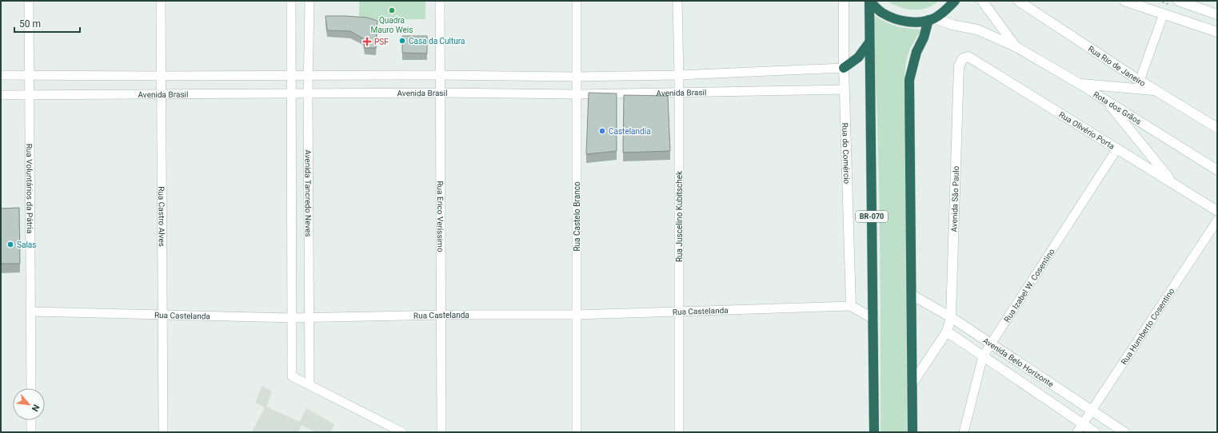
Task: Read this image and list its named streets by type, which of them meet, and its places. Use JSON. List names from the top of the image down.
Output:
{
  "streets": {
    "highway": ["BR-070"],
    "street": [
      "Rua Rio de Janeiro",
      "Avenida Brasil",
      "Rota dos Grãos",
      "Rua Olivério Porta",
      "Rua do Comércio",
      "Rua Voluntários da Pátria",
      "Avenida Tancredo Neves",
      "Avenida São Paulo",
      "Rua Castro Alves",
      "Rua Erico Veríssimo",
      "Rua Castelo Branco",
      "Rua Juscelino Kubitschek",
      "Rua Izabel W. Cosentino",
      "Rua Castelanda",
      "Rua Humberto Cosentino",
      "Avenida Belo Horizonte"
    ]
  },
  "crossings": [
    ["Avenida Brasil", "Rua do Comércio"],
    ["Avenida Brasil", "Rua Voluntários da Pátria"],
    ["Avenida Brasil", "Avenida Tancredo Neves"],
    ["Avenida Brasil", "Rua Castro Alves"],
    ["Avenida Brasil", "Rua Erico Veríssimo"],
    ["Avenida Brasil", "Rua Castelo Branco"],
    ["Avenida Brasil", "Rua Juscelino Kubitschek"],
    ["Rota dos Grãos", "BR-070"],
    ["Rua Olivério Porta", "Avenida São Paulo"],
    ["Rua Olivério Porta", "Rua Izabel W. Cosentino"],
    ["Rua do Comércio", "Rua Castelanda"],
    ["Rua Voluntários da Pátria", "Rua Castelanda"],
    ["Avenida Tancredo Neves", "Rua Castelanda"],
    ["Avenida São Paulo", "Avenida Belo Horizonte"],
    ["Rua Castro Alves", "Rua Castelanda"],
    ["Rua Erico Veríssimo", "Rua Castelanda"],
    ["Rua Castelo Branco", "Rua Castelanda"],
    ["Rua Juscelino Kubitschek", "Rua Castelanda"],
    ["Rua Izabel W. Cosentino", "Avenida Belo Horizonte"],
    ["Rua Humberto Cosentino", "Avenida Belo Horizonte"]
  ],
  "places": {
    "other": [
      "Quadra Mauro Weis",
      "Casa da Cultura",
      "Castelandia",
      "Salas"
    ],
    "health": ["PSF"]
  },
  "scale_bar": "50 m",
  "north": "bottom right"
}
